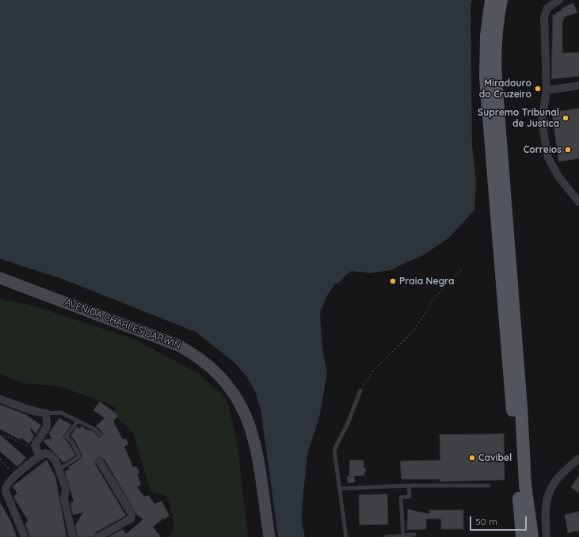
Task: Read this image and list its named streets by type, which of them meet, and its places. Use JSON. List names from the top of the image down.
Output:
{
  "streets": {
    "main road": ["AVENIDA CHARLES DARWIN"]
  },
  "places": [
    "Miradouro do Cruzeiro",
    "Supremo Tribunal de Justica",
    "Correios",
    "Praia Negra",
    "Cavibel"
  ],
  "scale_bar": "50 m"
}
